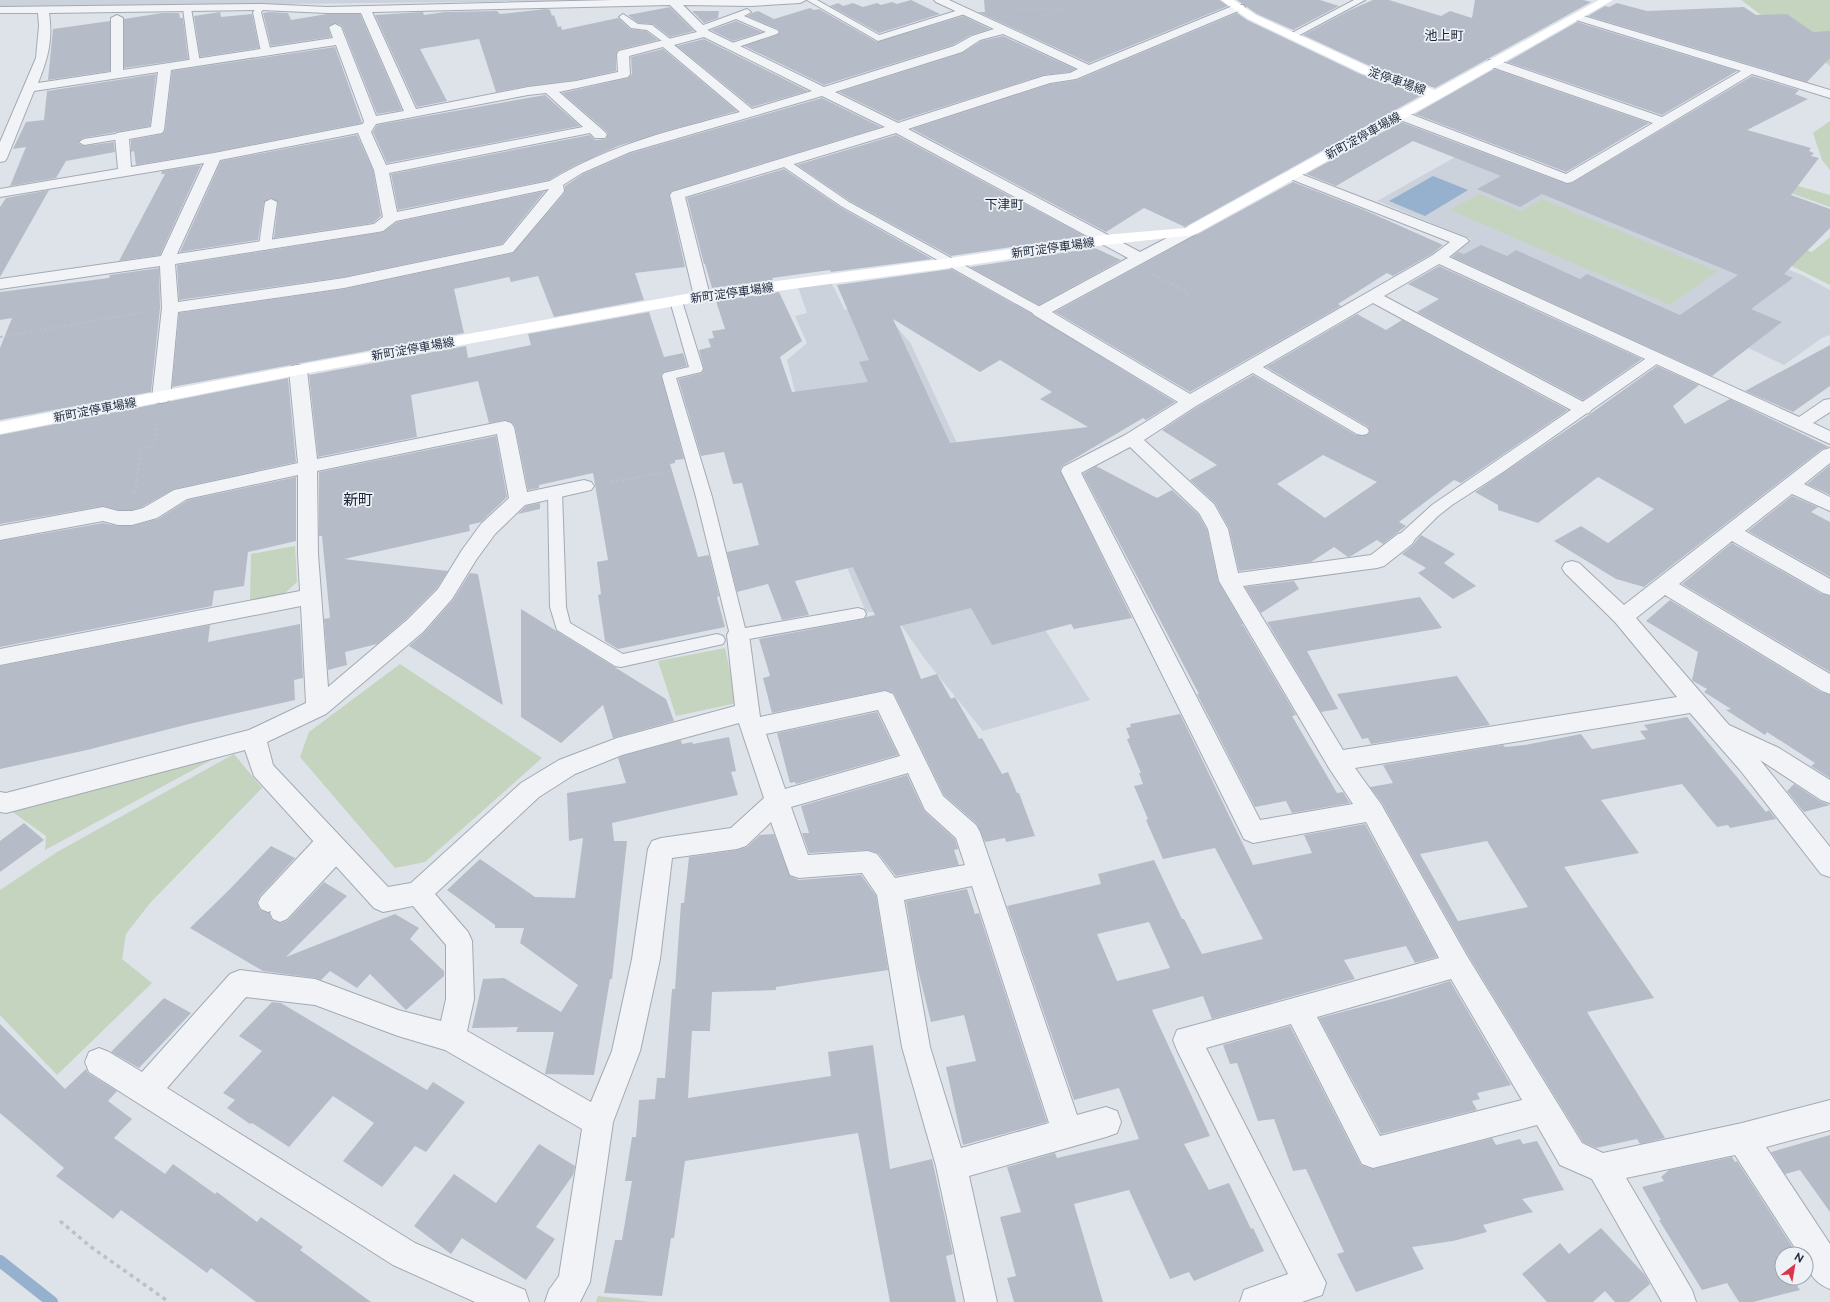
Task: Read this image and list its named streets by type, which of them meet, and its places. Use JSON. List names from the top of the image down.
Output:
{
  "streets": {
    "main road": ["淀停車場線", "新町淀停車場線"]
  },
  "crossings": [
    ["淀停車場線", "新町淀停車場線"]
  ],
  "districts": ["池上町", "下津町", "新町"],
  "north": "top right"
}
